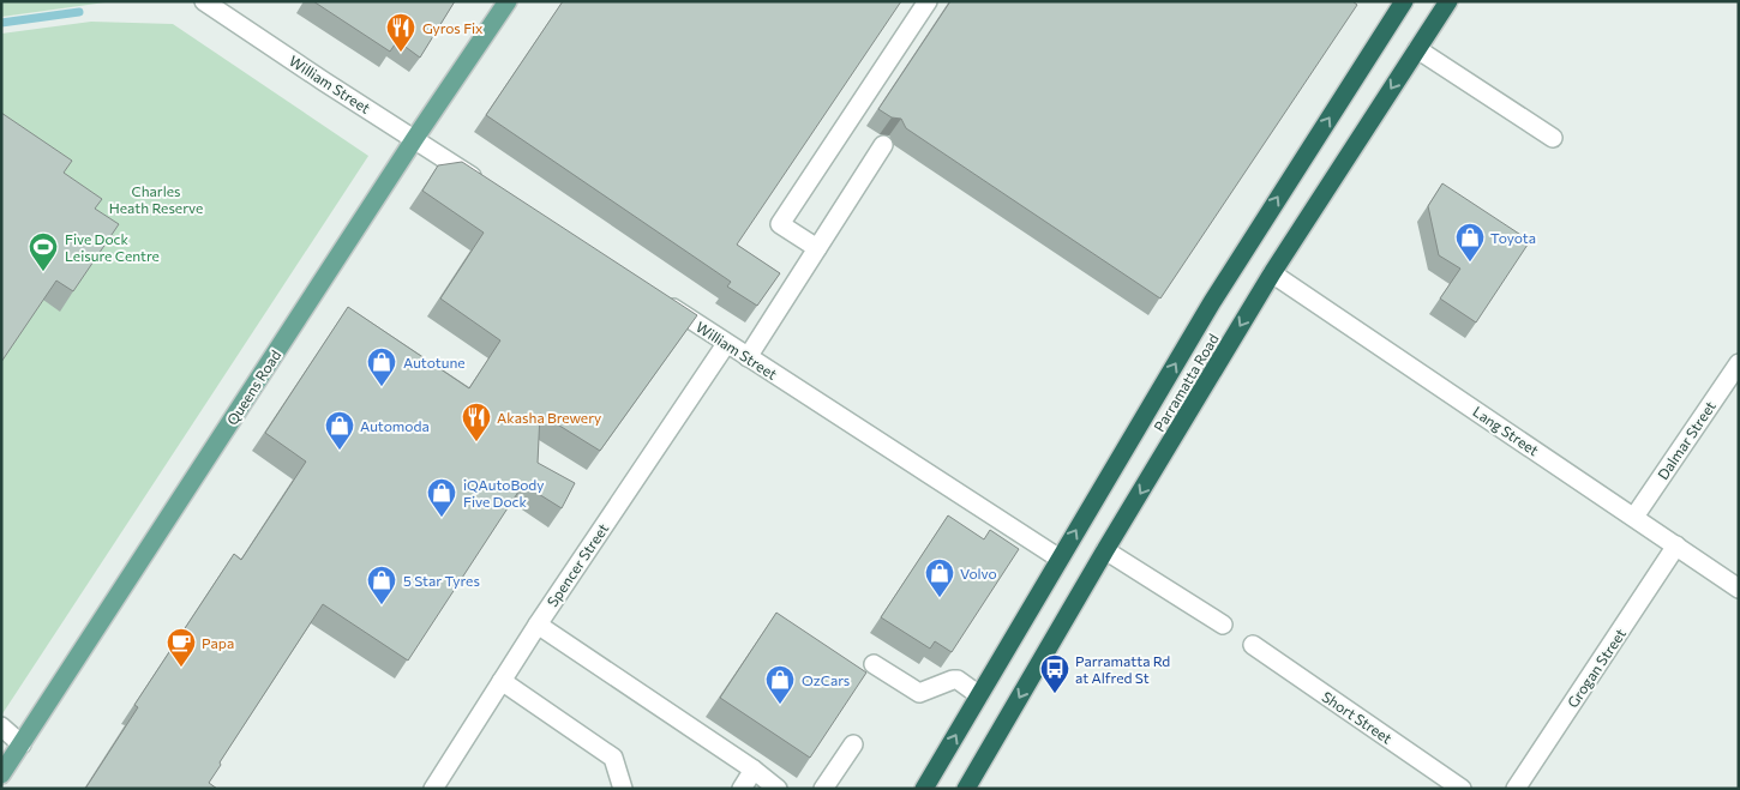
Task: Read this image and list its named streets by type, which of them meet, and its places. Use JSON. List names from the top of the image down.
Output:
{
  "streets": {
    "highway": ["Parramatta Road"],
    "main road": ["Queens Road"],
    "street": [
      "William Street",
      "Lang Street",
      "Dalmar Street",
      "Spencer Street",
      "Grogan Street",
      "Short Street"
    ]
  },
  "crossings": [
    ["William Street", "Parramatta Road"],
    ["William Street", "Queens Road"],
    ["William Street", "Spencer Street"],
    ["Parramatta Road", "Lang Street"],
    ["Lang Street", "Dalmar Street"],
    ["Lang Street", "Grogan Street"]
  ],
  "parks": ["Charles Heath Reserve"],
  "places": {
    "restaurant": ["Gyros Fix", "Akasha Brewery"],
    "shop": [
      "Toyota",
      "Autotune",
      "Automoda",
      "iQAutoBody Five Dock",
      "Volvo",
      "5 Star Tyres",
      "OzCars"
    ],
    "sports": ["Five Dock Leisure Centre"],
    "cafe": ["Papa"],
    "bus stop": ["Parramatta Rd at Alfred St"]
  }
}
